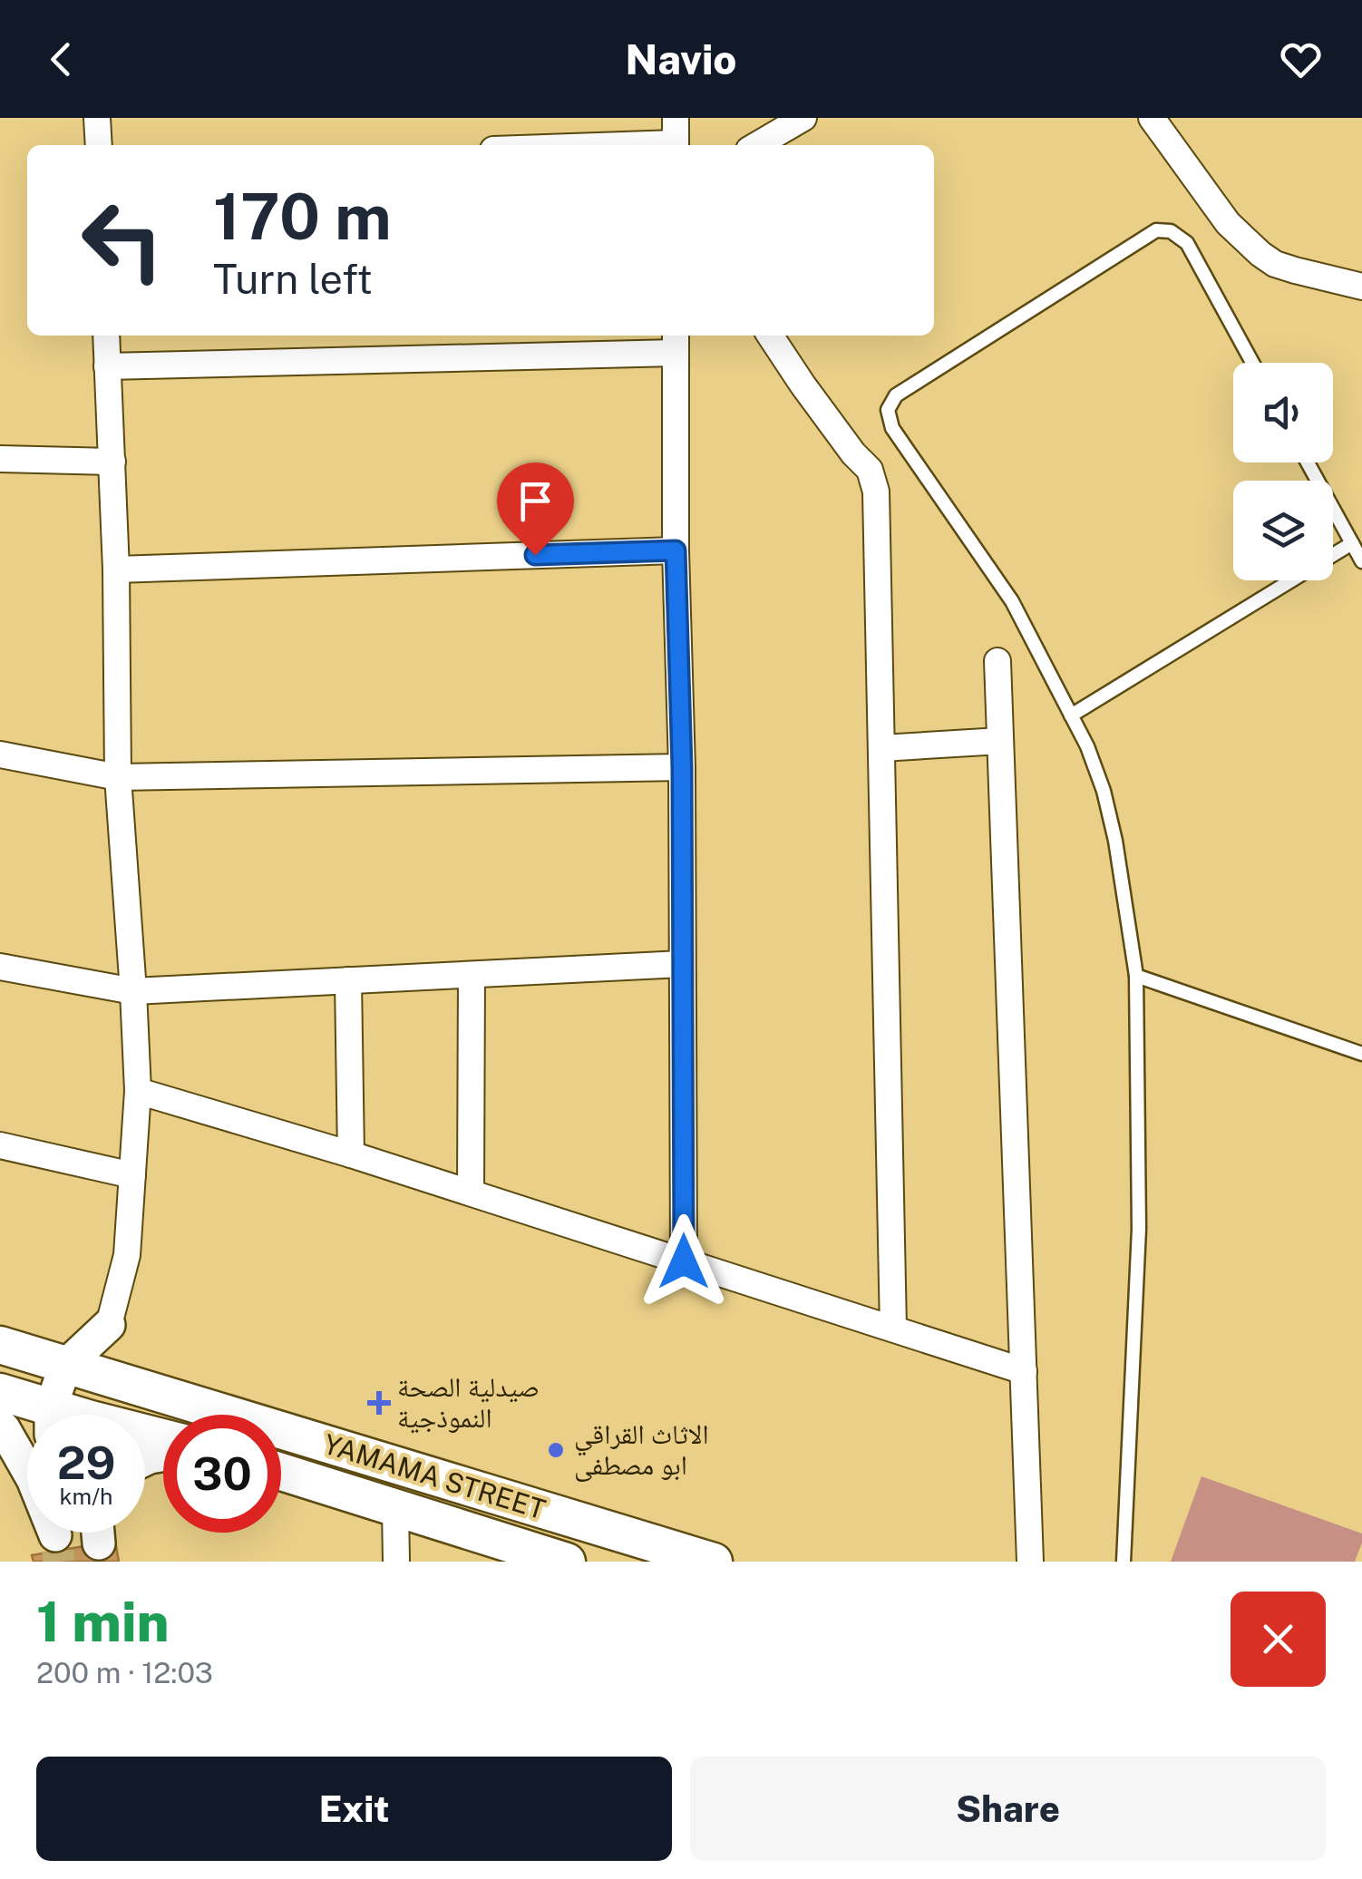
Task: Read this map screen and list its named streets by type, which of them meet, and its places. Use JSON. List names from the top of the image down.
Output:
{
  "streets": {
    "main road": ["YAMAMA STREET"]
  },
  "places": {
    "health": ["صيدلية الصحة النموذجية"],
    "other": ["الاثاث القراقي ابو مصطفى"]
  },
  "page": {
    "header": "Navio",
    "turn": ["170 m", "Turn left"],
    "speed": "29 km/h",
    "limit": "30",
    "heading": ["1 min", "200 m · 12:03"],
    "buttons": ["Exit", "Share"]
  }
}
